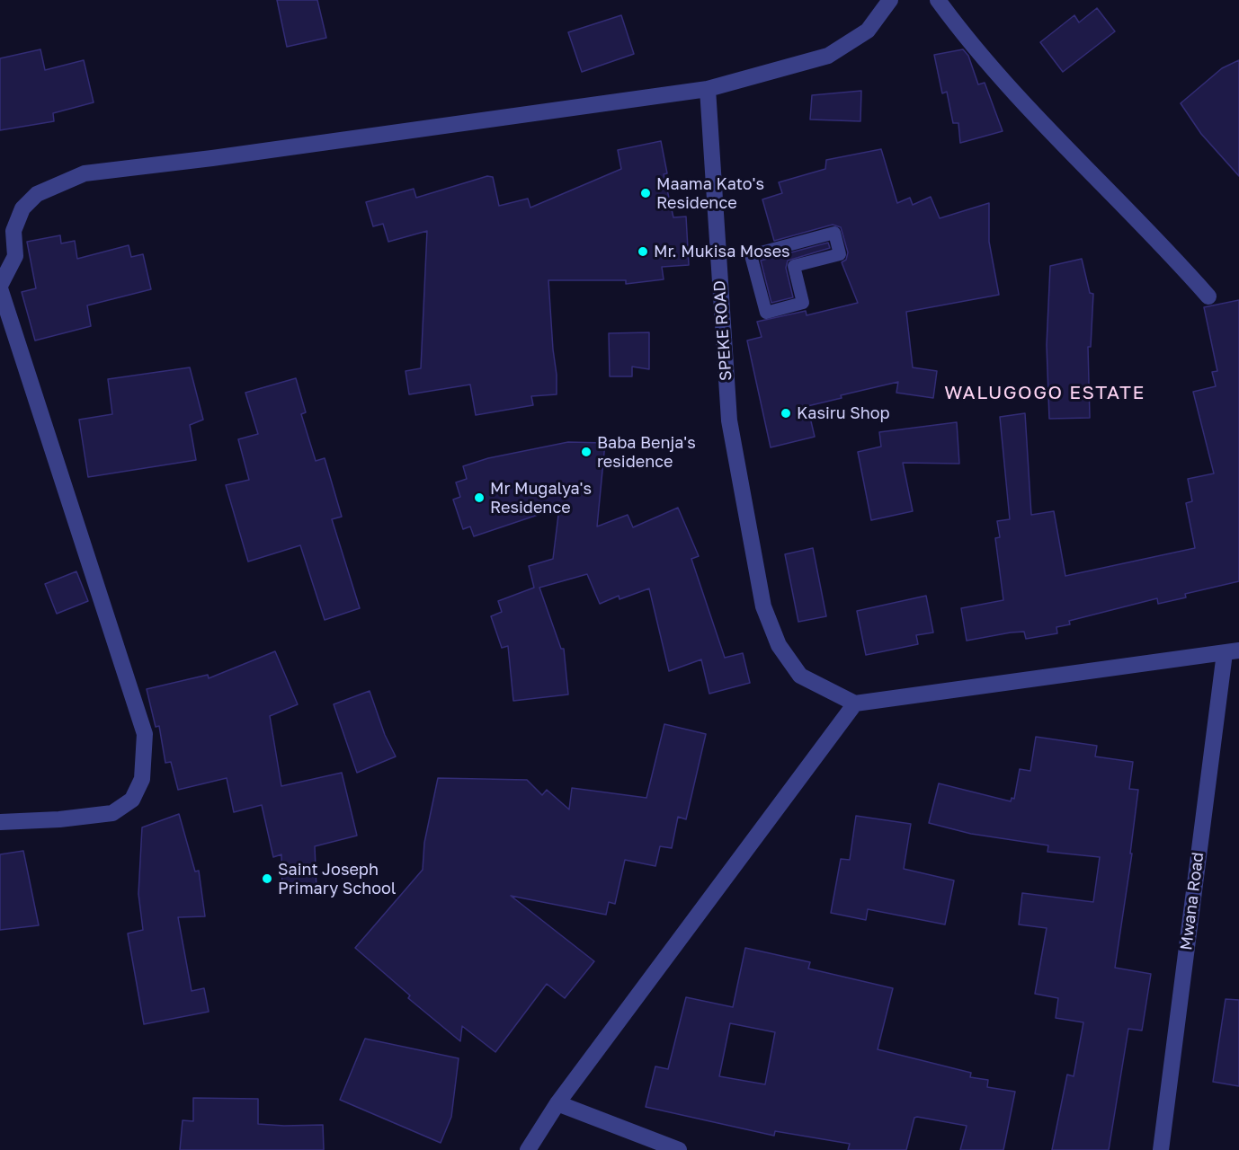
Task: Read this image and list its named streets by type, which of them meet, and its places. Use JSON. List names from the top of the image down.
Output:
{
  "streets": {
    "street": ["SPEKE ROAD", "Mwana Road"]
  },
  "districts": ["WALUGOGO ESTATE"],
  "places": [
    "Maama Kato's Residence",
    "Mr. Mukisa Moses",
    "Kasiru Shop",
    "Baba Benja's residence",
    "Mr Mugalya's Residence",
    "Saint Joseph Primary School"
  ]
}
